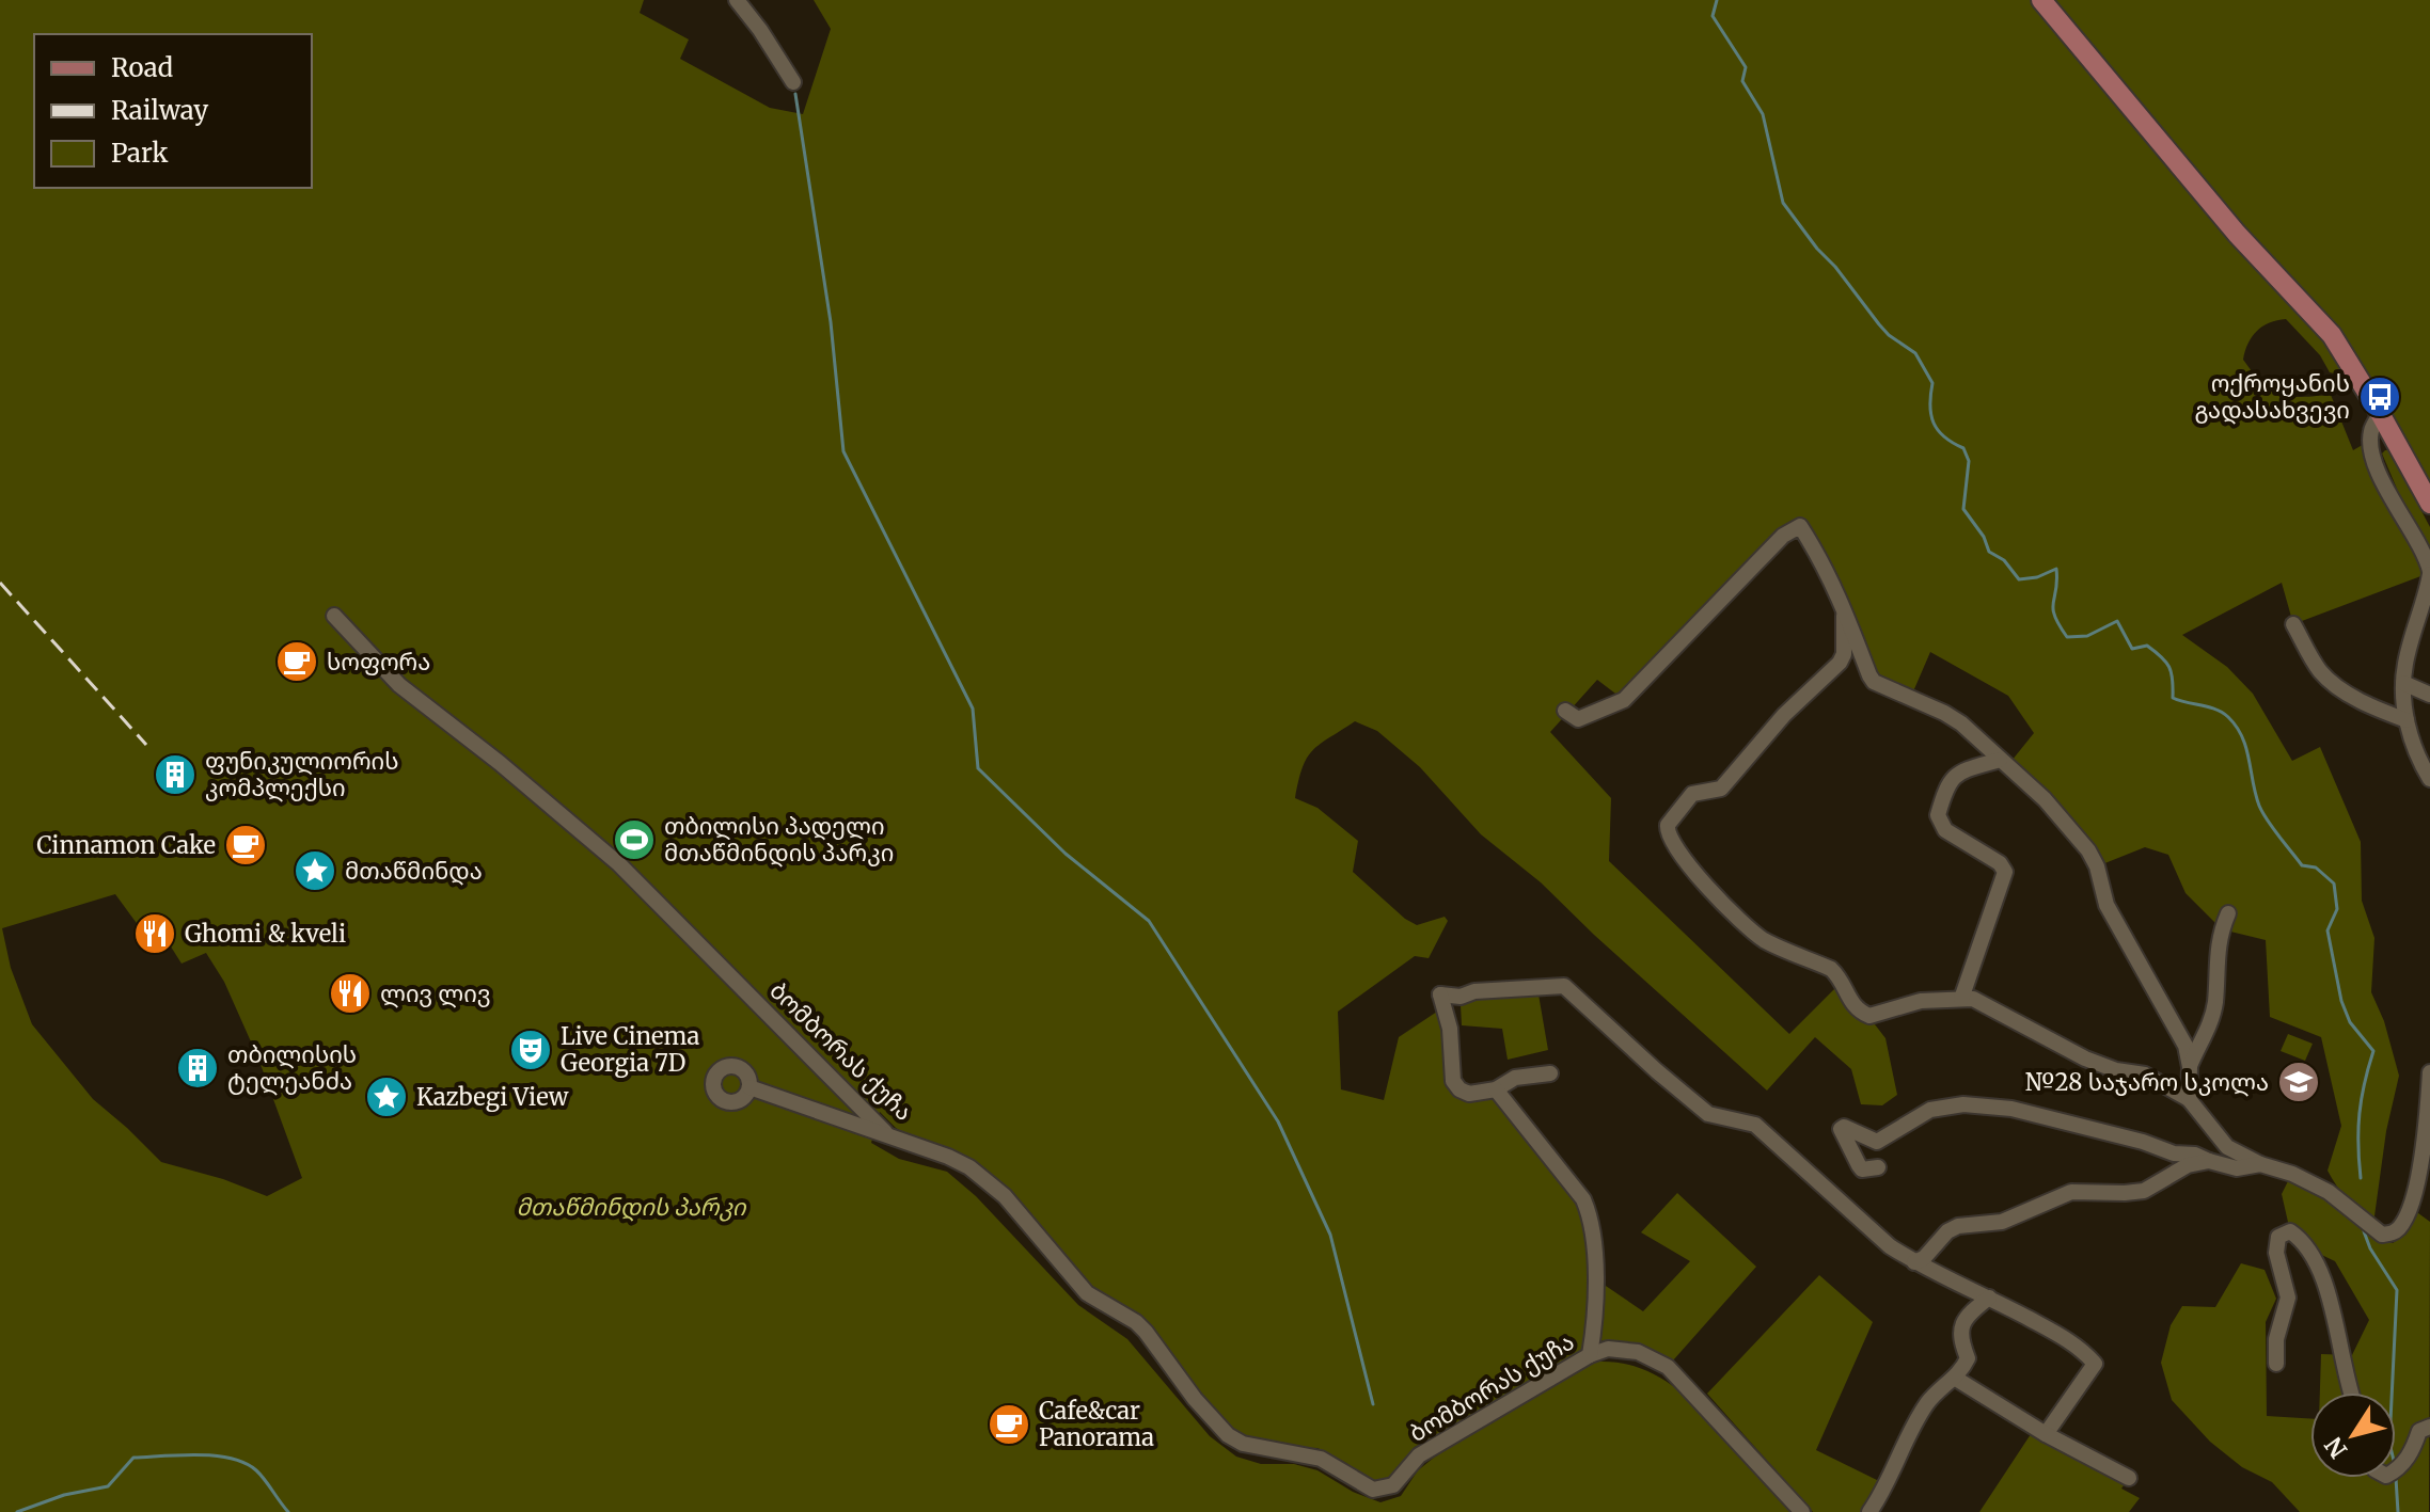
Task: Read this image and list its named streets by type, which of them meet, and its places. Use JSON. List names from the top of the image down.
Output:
{
  "streets": {
    "street": ["ბომბორას ქუჩა"]
  },
  "parks": ["მთაწმინდის პარკი"],
  "places": {
    "bus stop": ["ოქროყანის გადასახვევი"],
    "cafe": ["სოფორა", "Cinnamon Cake", "Cafe&car Panorama"],
    "building": ["ფუნიკულიორის კომპლექსი", "თბილისის ტელეანძა"],
    "sports": ["თბილისი პადელი მთაწმინდის პარკი"],
    "place": ["მთაწმინდა", "Kazbegi View"],
    "restaurant": ["Ghomi & kveli", "ლივ ლივ"],
    "theatre": ["Live Cinema Georgia 7D"],
    "school or university": ["№28 საჯარო სკოლა"]
  },
  "legend": ["Road", "Railway", "Park"],
  "north": "bottom left"
}
